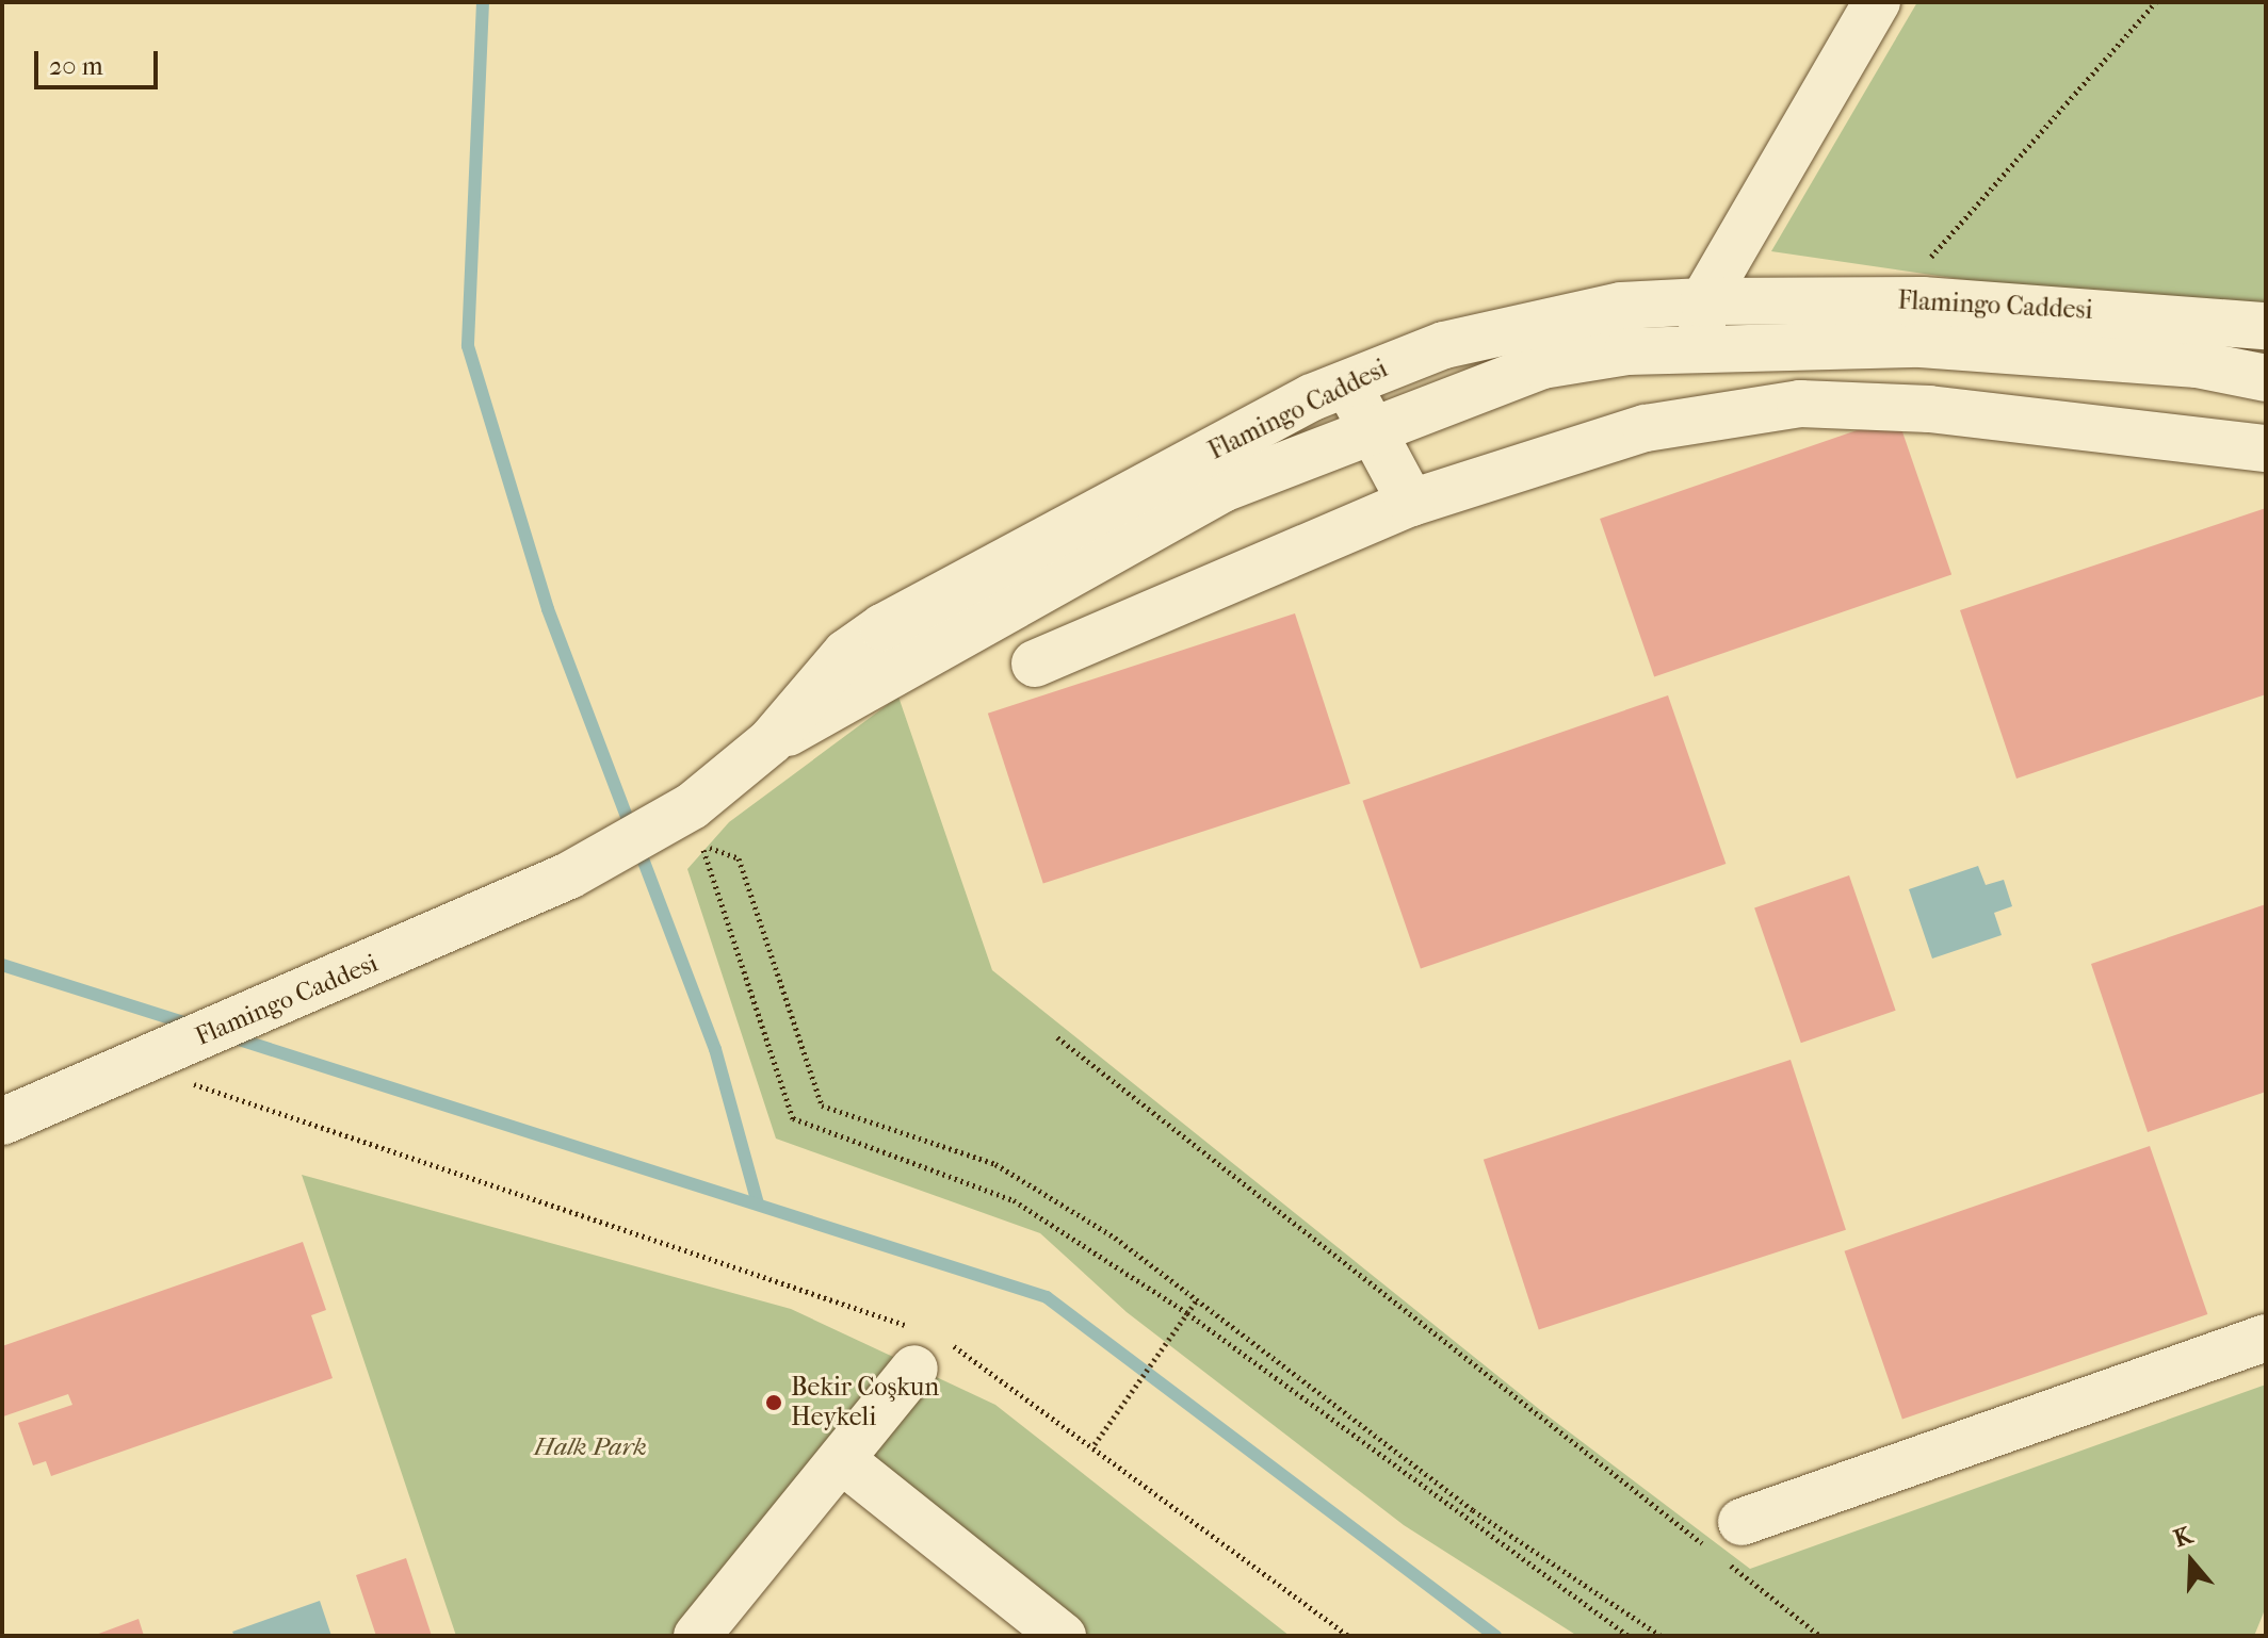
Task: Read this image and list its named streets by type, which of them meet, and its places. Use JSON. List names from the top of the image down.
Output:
{
  "streets": {
    "street": ["Flamingo Caddesi"]
  },
  "parks": ["Halk Park"],
  "places": ["Bekir Coşkun Heykeli"],
  "scale_bar": "20 m",
  "north": "top"
}
